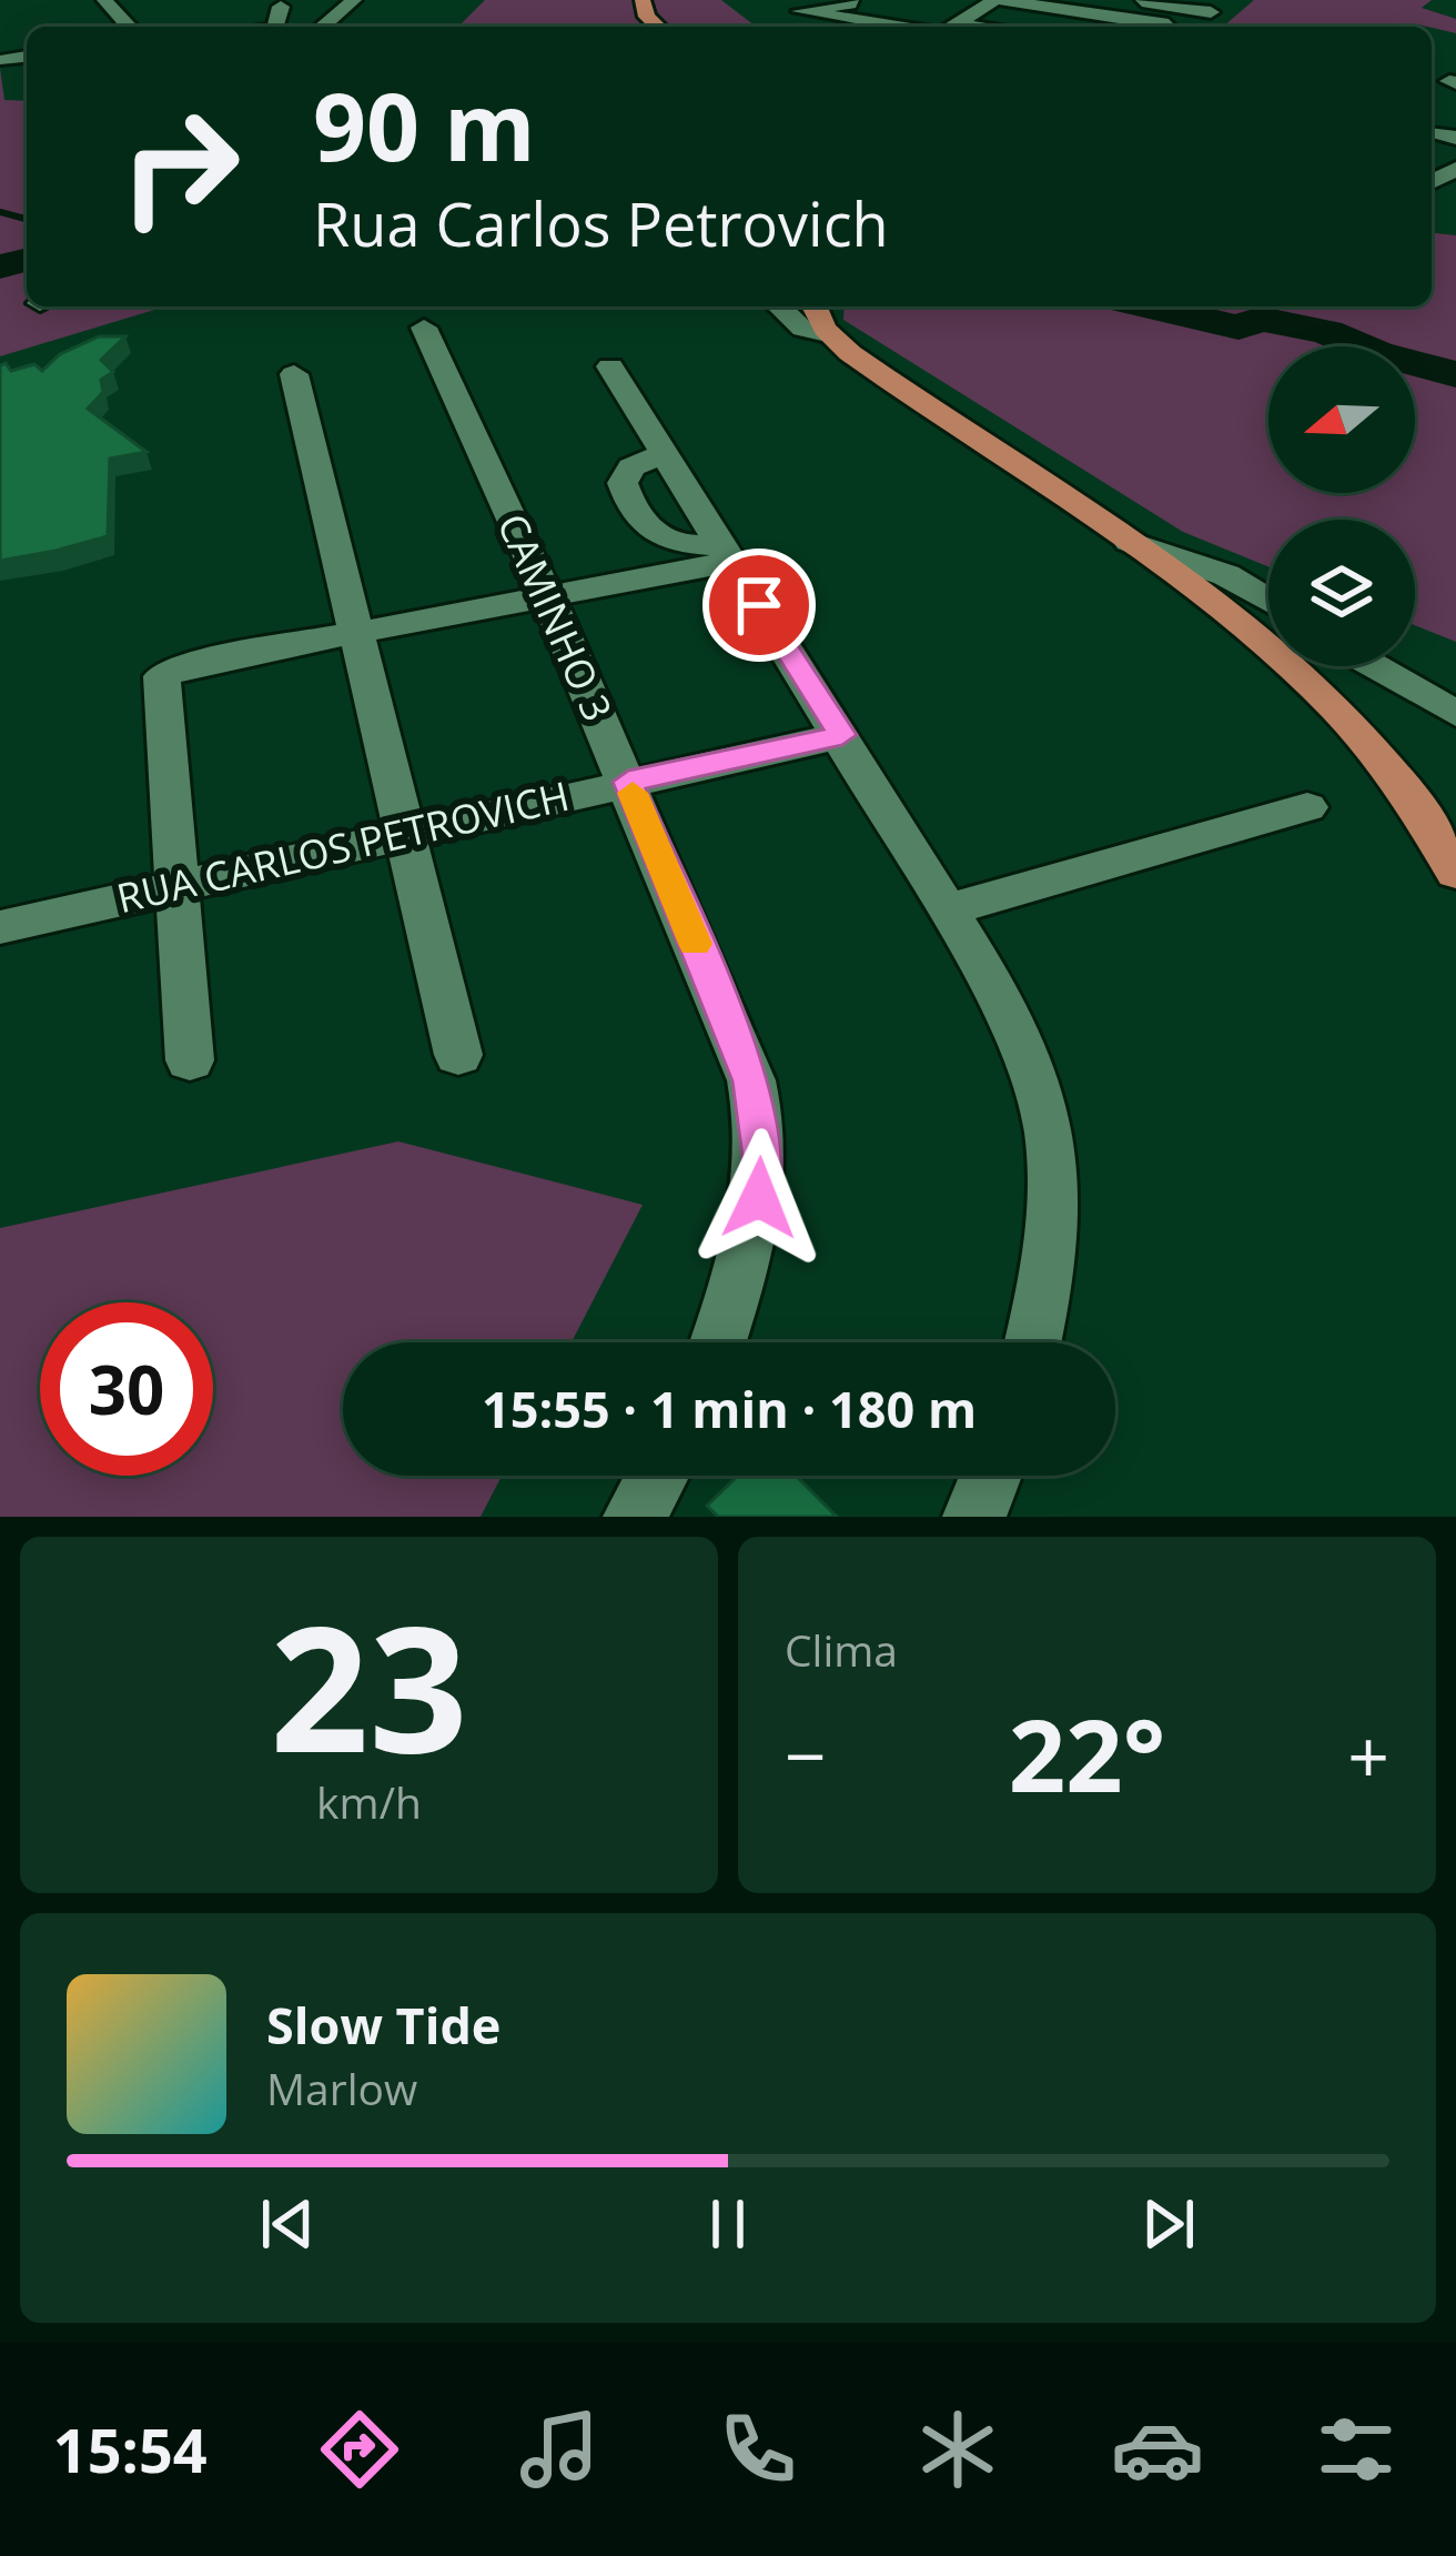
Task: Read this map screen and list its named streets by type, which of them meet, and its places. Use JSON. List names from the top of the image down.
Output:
{
  "streets": {
    "street": ["CAMINHO 3", "RUA CARLOS PETROVICH"]
  },
  "crossings": [
    ["CAMINHO 3", "RUA CARLOS PETROVICH"]
  ],
  "north": "left",
  "page": {
    "turn": ["90 m", "Rua Carlos Petrovich"],
    "limit": "30",
    "trip": "15:55 · 1 min · 180 m",
    "tile": [
      ["23", "km/h"],
      "Clima"
    ],
    "heat": ["−", "22°", "+"],
    "song": ["Slow Tide", "Marlow"],
    "tabs": "15:54"
  }
}
